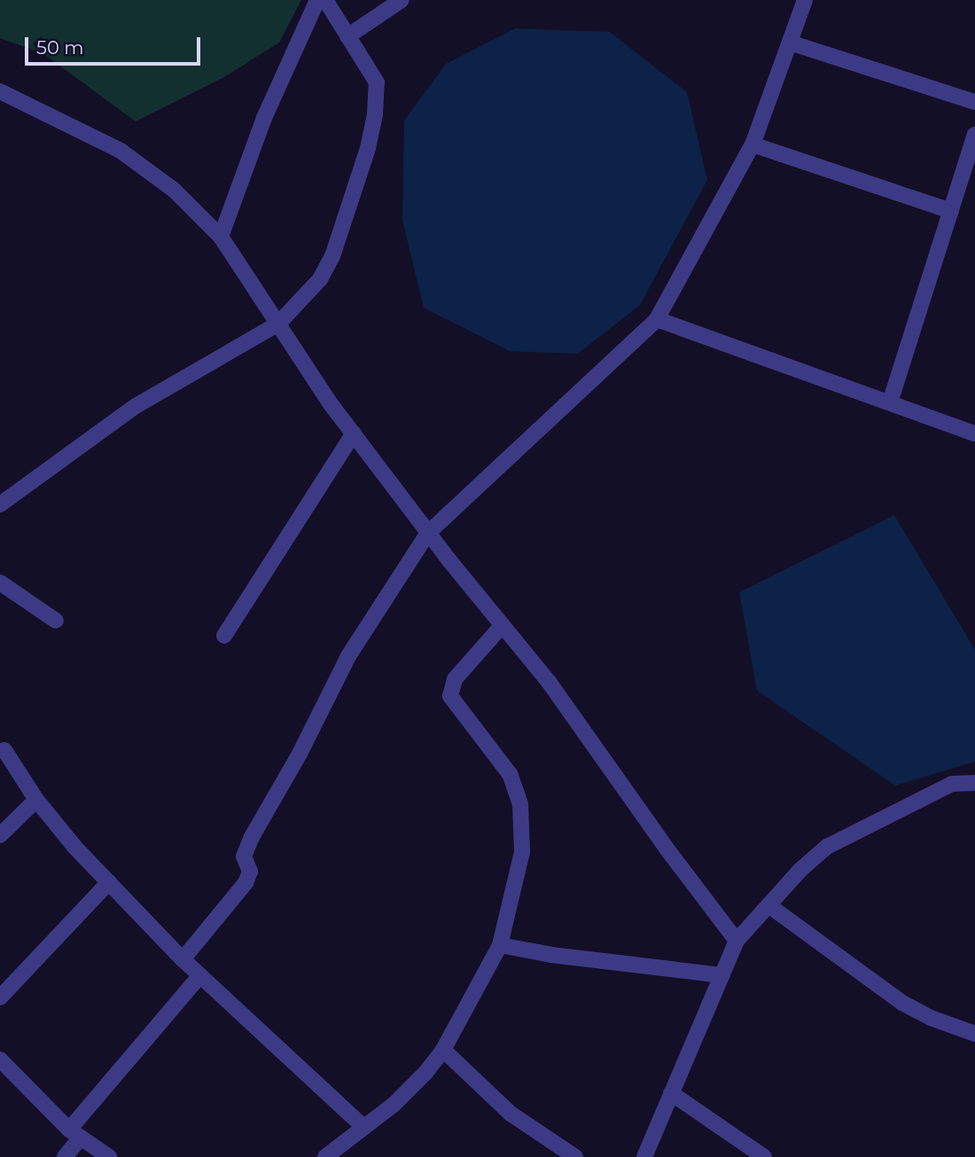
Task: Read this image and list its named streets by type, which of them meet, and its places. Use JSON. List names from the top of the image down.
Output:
{
  "scale_bar": "50 m"
}
